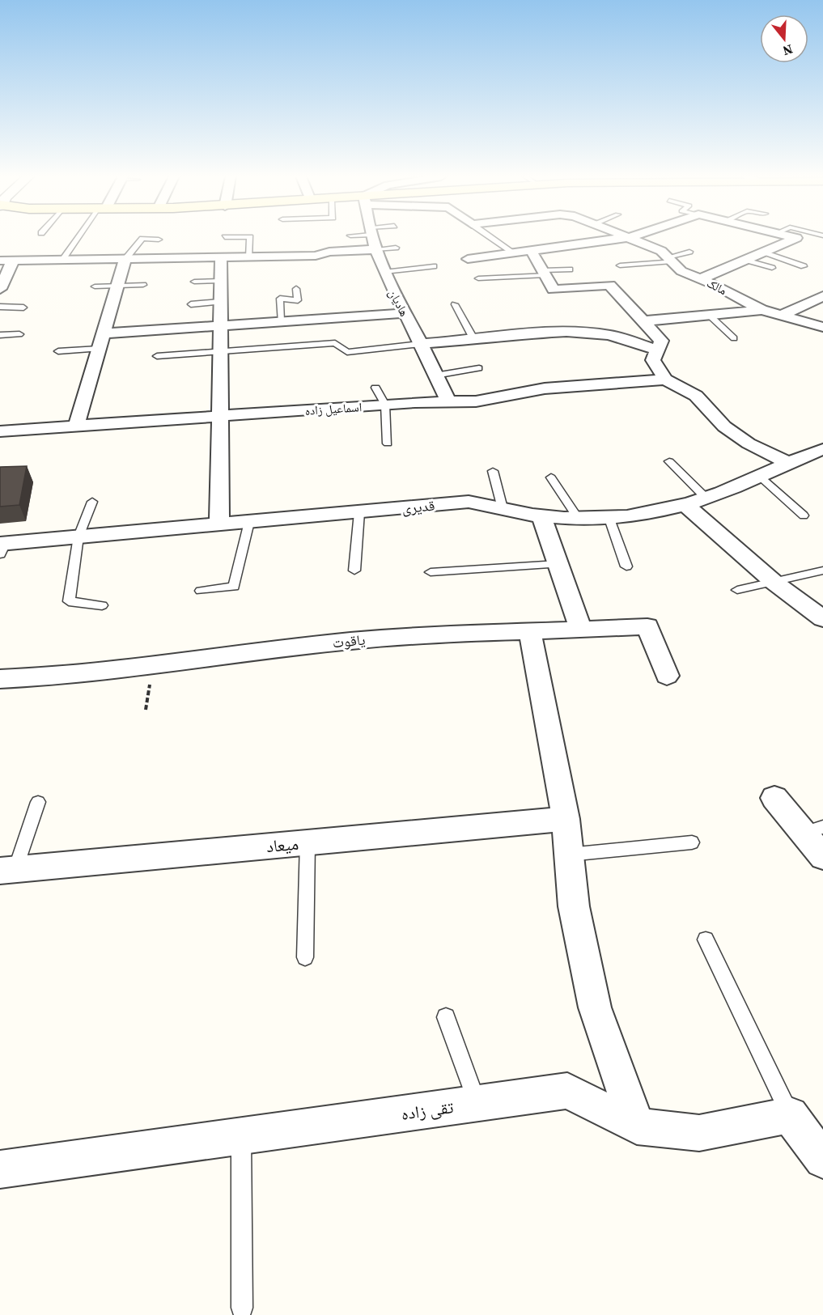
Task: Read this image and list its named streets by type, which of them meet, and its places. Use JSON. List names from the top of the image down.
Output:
{
  "streets": {
    "street": [
      "مالک",
      "هادیان",
      "اسماعیل زاده",
      "قدیری",
      "یاقوت",
      "میعاد",
      "تقی زاده"
    ]
  },
  "crossings": [
    ["هادیان", "اسماعیل زاده"]
  ],
  "north": "bottom"
}
